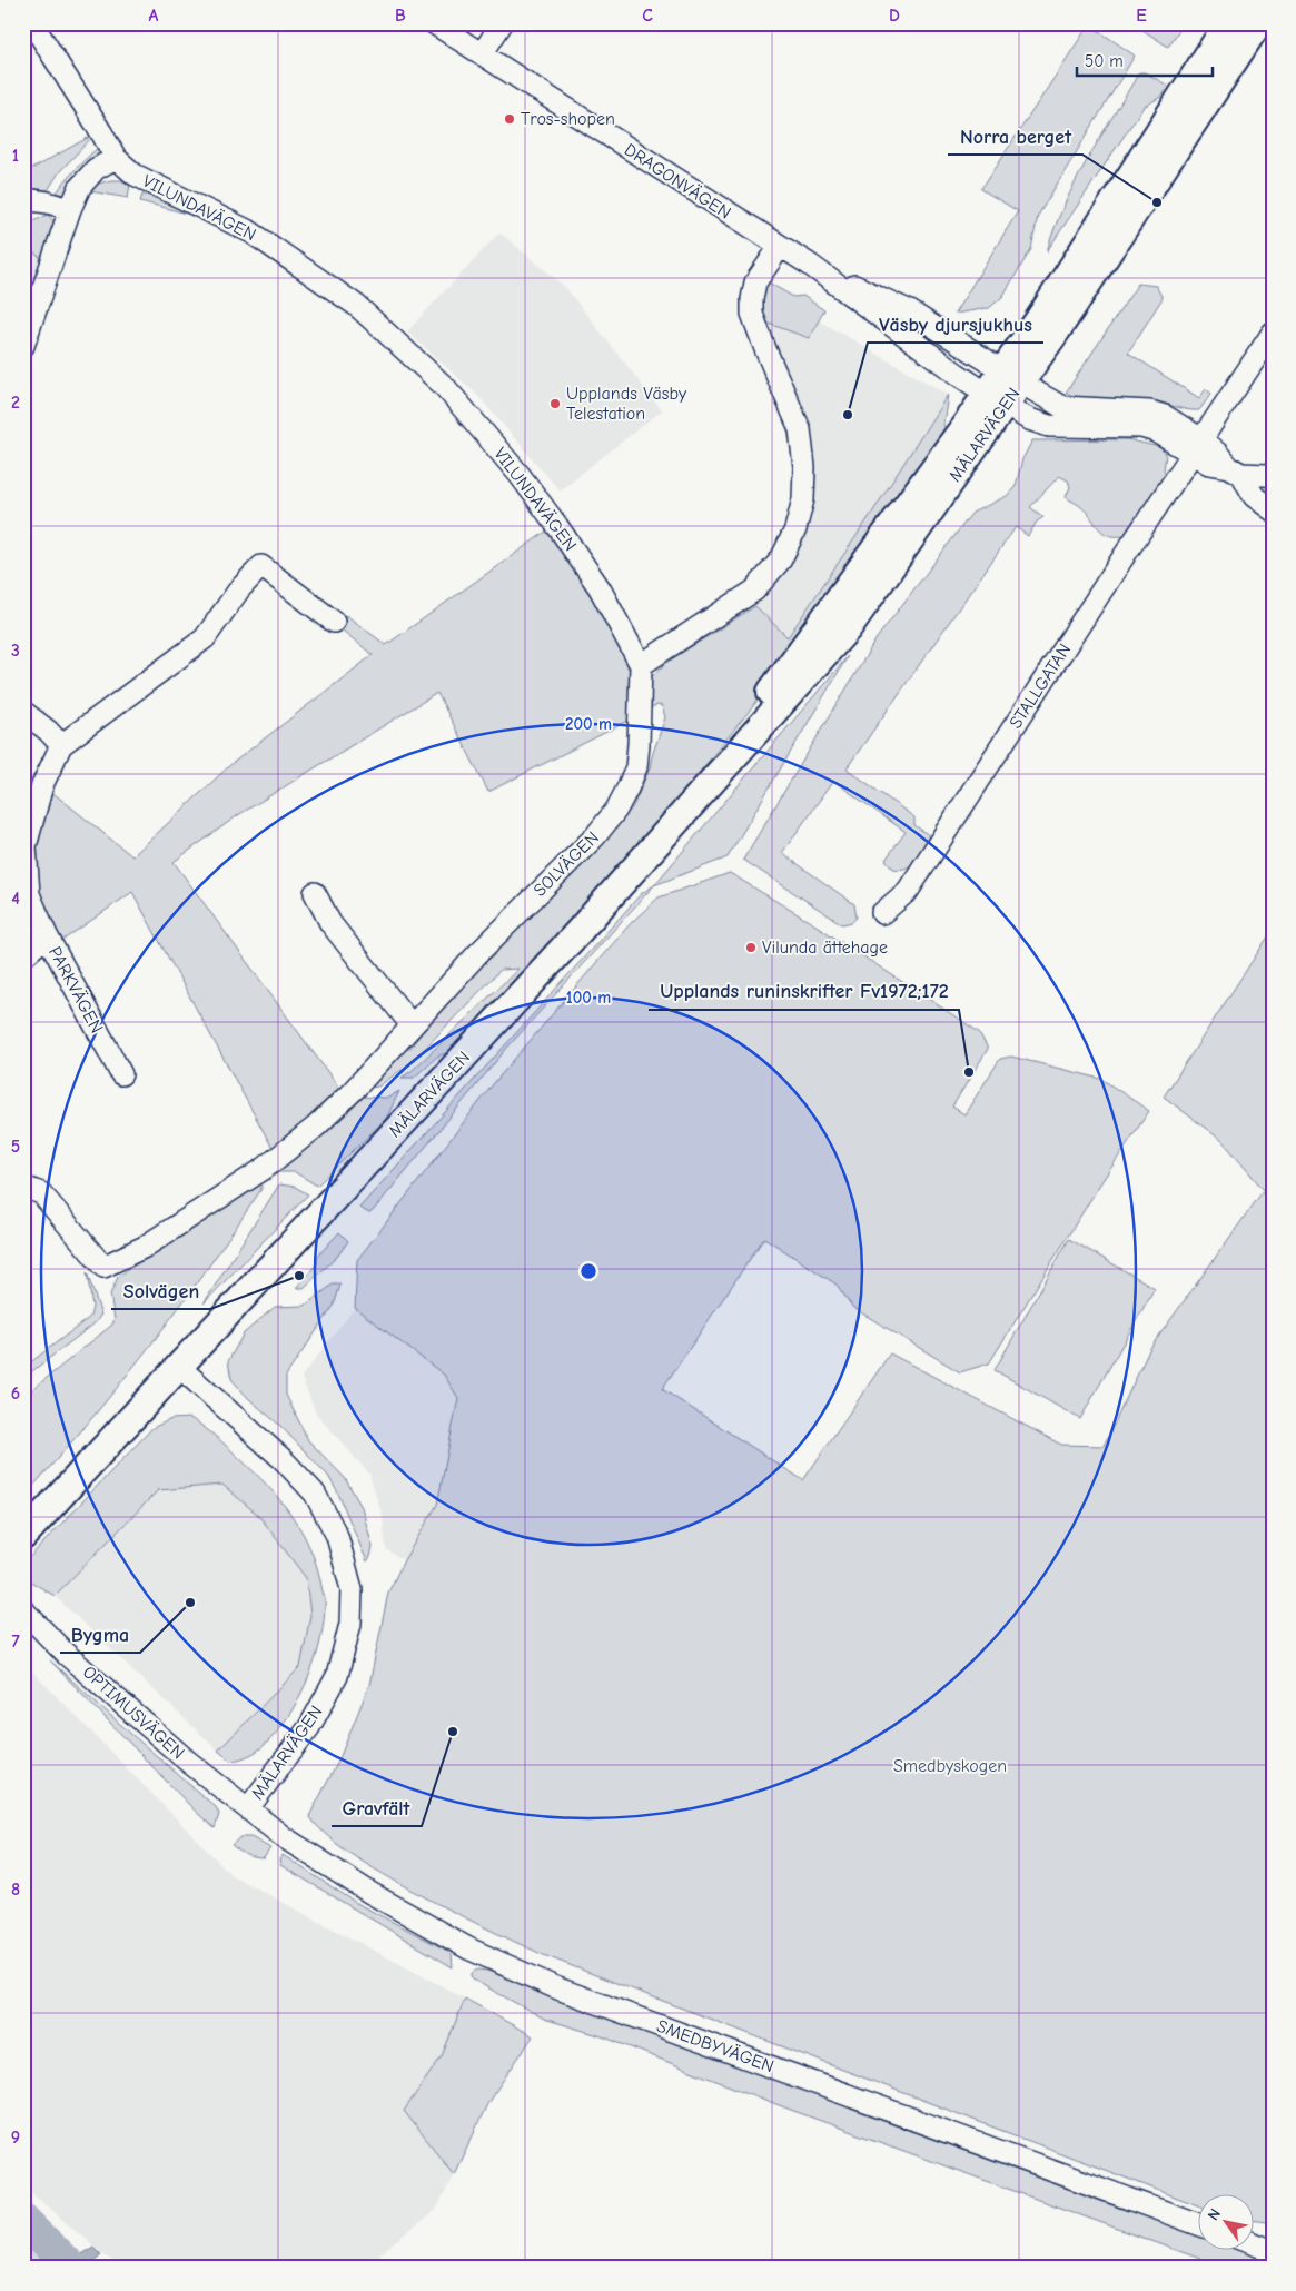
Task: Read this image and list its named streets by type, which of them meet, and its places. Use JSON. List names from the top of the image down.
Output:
{
  "streets": {
    "main road": ["MÄLARVÄGEN"],
    "street": [
      "DRAGONVÄGEN",
      "VILUNDAVÄGEN",
      "STALLGATAN",
      "SOLVÄGEN",
      "PARKVÄGEN",
      "OPTIMUSVÄGEN",
      "SMEDBYVÄGEN"
    ]
  },
  "crossings": [
    ["DRAGONVÄGEN", "MÄLARVÄGEN"],
    ["VILUNDAVÄGEN", "SOLVÄGEN"],
    ["MÄLARVÄGEN", "OPTIMUSVÄGEN"],
    ["MÄLARVÄGEN", "SMEDBYVÄGEN"],
    ["OPTIMUSVÄGEN", "SMEDBYVÄGEN"]
  ],
  "parks": ["Smedbyskogen"],
  "places": [
    "Tros-shopen",
    "Norra berget",
    "Upplands Väsby Telestation",
    "Väsby djursjukhus",
    "Vilunda ättehage",
    "Upplands runinskrifter Fv1972;172",
    "Solvägen",
    "Bygma",
    "Gravfält"
  ],
  "scale_bar": "50 m",
  "north": "top left",
  "grid": {
    "columns": [
      "A",
      "B",
      "C",
      "D",
      "E"
    ],
    "rows": [
      "1",
      "2",
      "3",
      "4",
      "5",
      "6",
      "7",
      "8",
      "9"
    ]
  },
  "rings": ["200 m", "100 m"]
}
